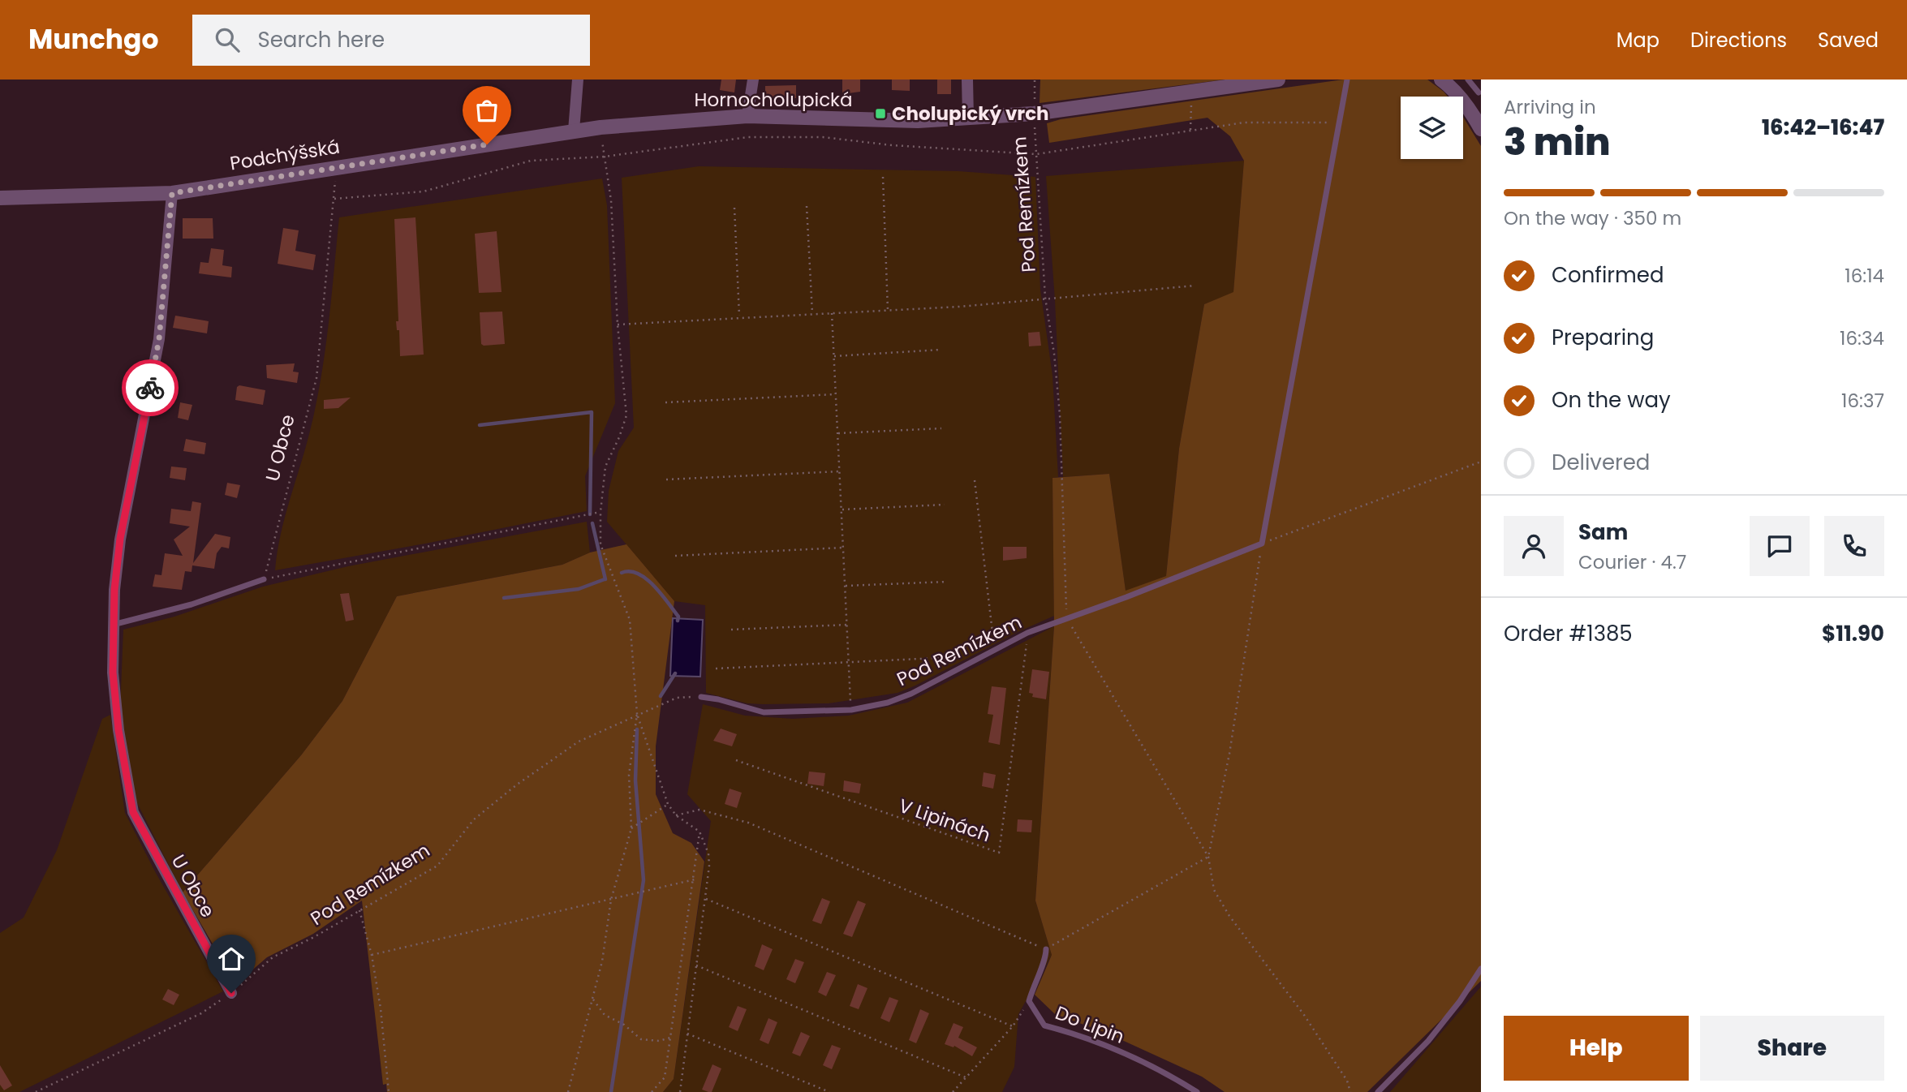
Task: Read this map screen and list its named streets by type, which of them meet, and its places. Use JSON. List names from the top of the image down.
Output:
{
  "streets": {
    "street": ["Hornocholupická", "Podchýšská", "U Obce"],
    "lane": ["Pod Remízkem", "Do Lipin"],
    "path": ["V Lipinách"]
  },
  "crossings": [
    ["Hornocholupická", "Podchýšská"],
    ["Hornocholupická", "Pod Remízkem"],
    ["Podchýšská", "U Obce"],
    ["Pod Remízkem", "U Obce"],
    ["Pod Remízkem", "V Lipinách"]
  ],
  "places": {
    "transit": ["Cholupický vrch"]
  },
  "page": {
    "header": "Munchgo",
    "search": "Search here",
    "nav": ["Map", "Directions", "Saved"],
    "heading": ["3 min", "Arriving in", "16:42–16:47"],
    "panel": [
      "Sam",
      "Courier · 4.7",
      "Order #1385",
      "$11.90"
    ],
    "bar": "On the way · 350 m",
    "list": [
      ["Confirmed", "16:14"],
      ["Preparing", "16:34"],
      ["On the way", "16:37"],
      "Delivered"
    ],
    "buttons": ["Help", "Share"]
  }
}
